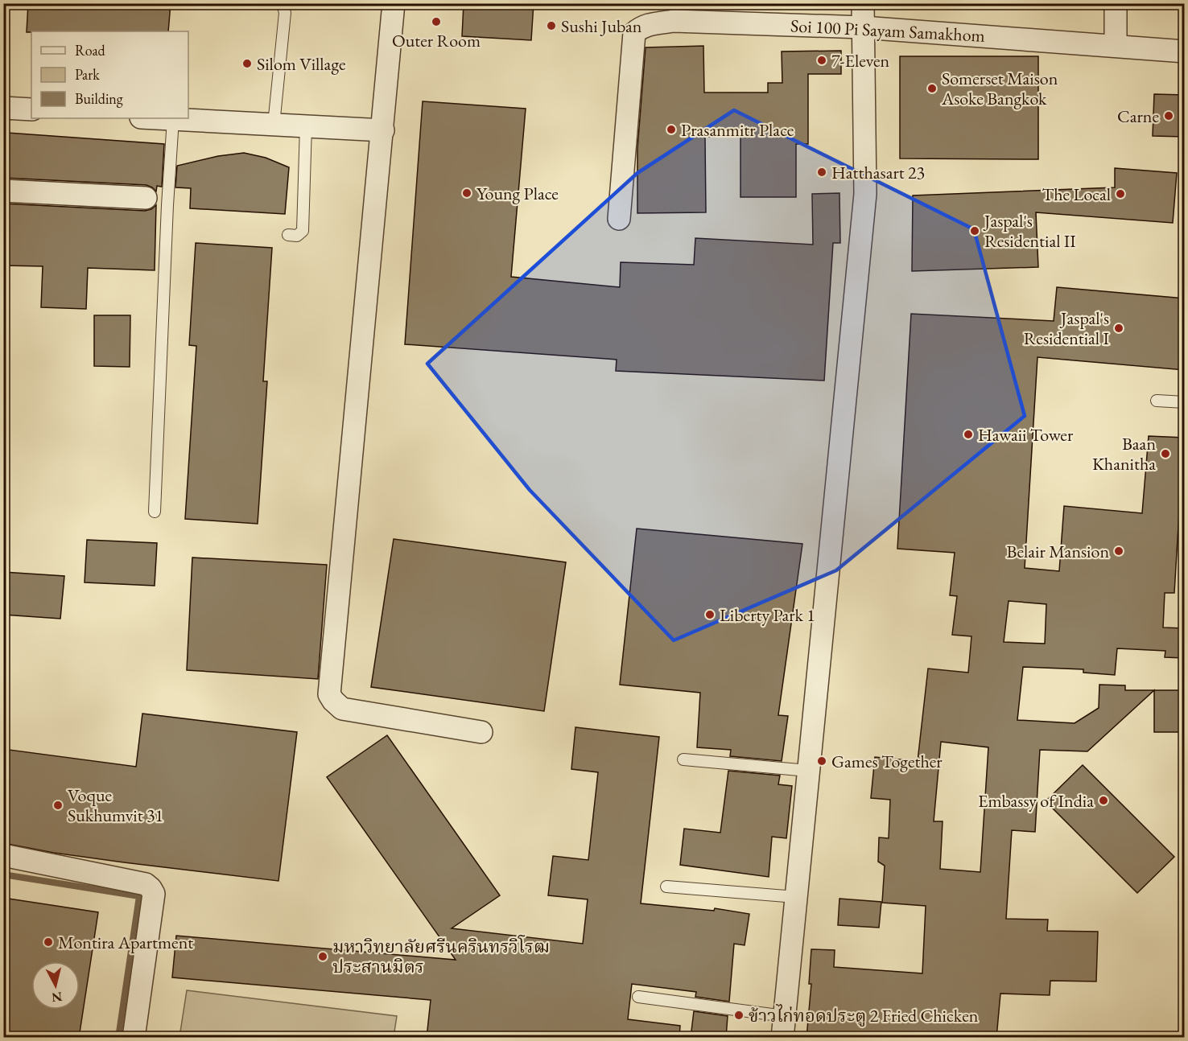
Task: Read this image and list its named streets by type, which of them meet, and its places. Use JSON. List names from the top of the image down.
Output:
{
  "streets": {
    "street": ["Soi 100 Pi Sayam Samakhom"]
  },
  "places": [
    "Outer Room",
    "Sushi Juban",
    "7-Eleven",
    "Silom Village",
    "Somerset Maison Asoke Bangkok",
    "Carne",
    "Prasanmitr Place",
    "Hatthasart 23",
    "Young Place",
    "The Local",
    "Jaspal's Residential II",
    "Jaspal's Residential I",
    "Hawaii Tower",
    "Baan Khanitha",
    "Belair Mansion",
    "Liberty Park 1",
    "Games Together",
    "Embassy of India",
    "Voque Sukhumvit 31",
    "Montira Apartment",
    "มหาวิทยาลัยศรีนครินทรวิโรฒ ประสานมิตร",
    "ข้าวไก่ทอดประตู 2 Fried Chicken"
  ],
  "legend": ["Road", "Park", "Building"],
  "north": "bottom"
}
